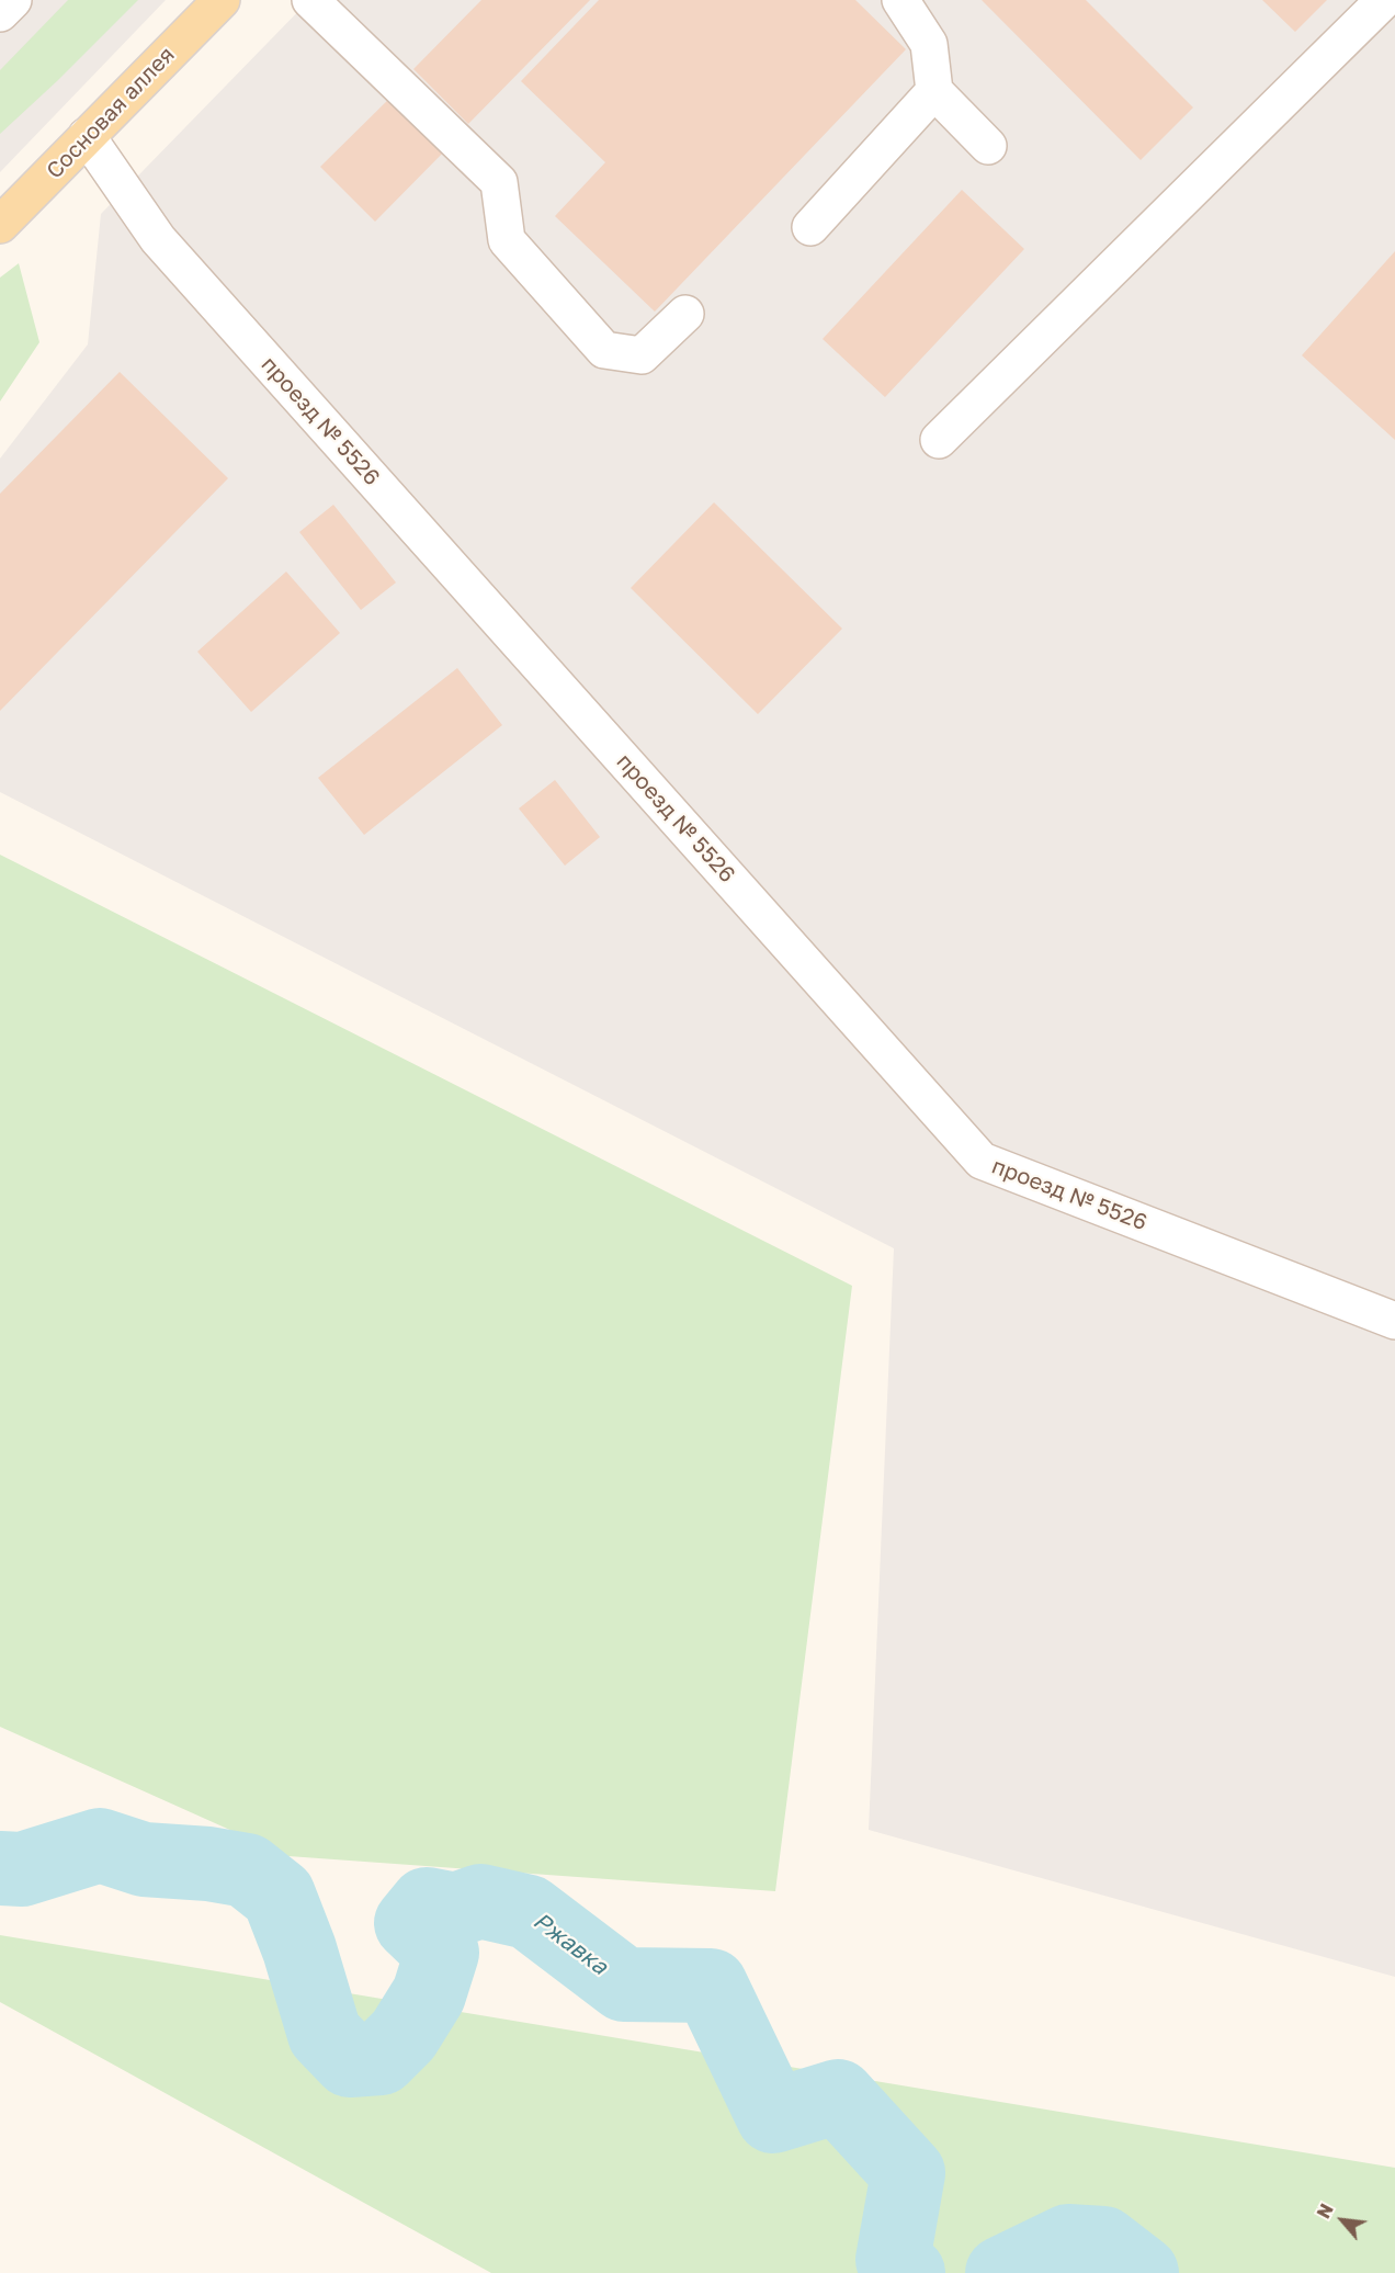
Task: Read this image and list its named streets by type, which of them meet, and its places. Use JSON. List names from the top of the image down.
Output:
{
  "streets": {
    "main road": ["Сосновая аллея"],
    "street": ["проезд № 5526"]
  },
  "crossings": [
    ["Сосновая аллея", "проезд № 5526"]
  ],
  "water": ["Ржавка"],
  "north": "top left"
}
